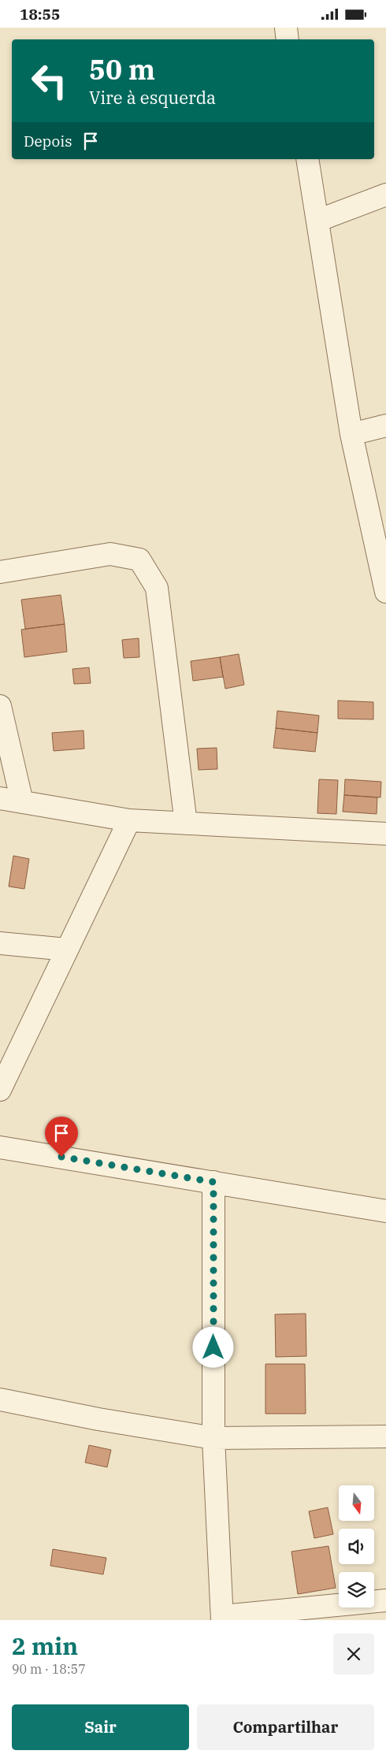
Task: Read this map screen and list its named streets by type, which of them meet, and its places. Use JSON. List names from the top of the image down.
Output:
{
  "north": "bottom",
  "page": {
    "status": "18:55",
    "turn": ["50 m", "Vire à esquerda"],
    "then": "Depois",
    "heading": ["2 min", "90 m · 18:57"],
    "buttons": ["Sair", "Compartilhar"]
  }
}
